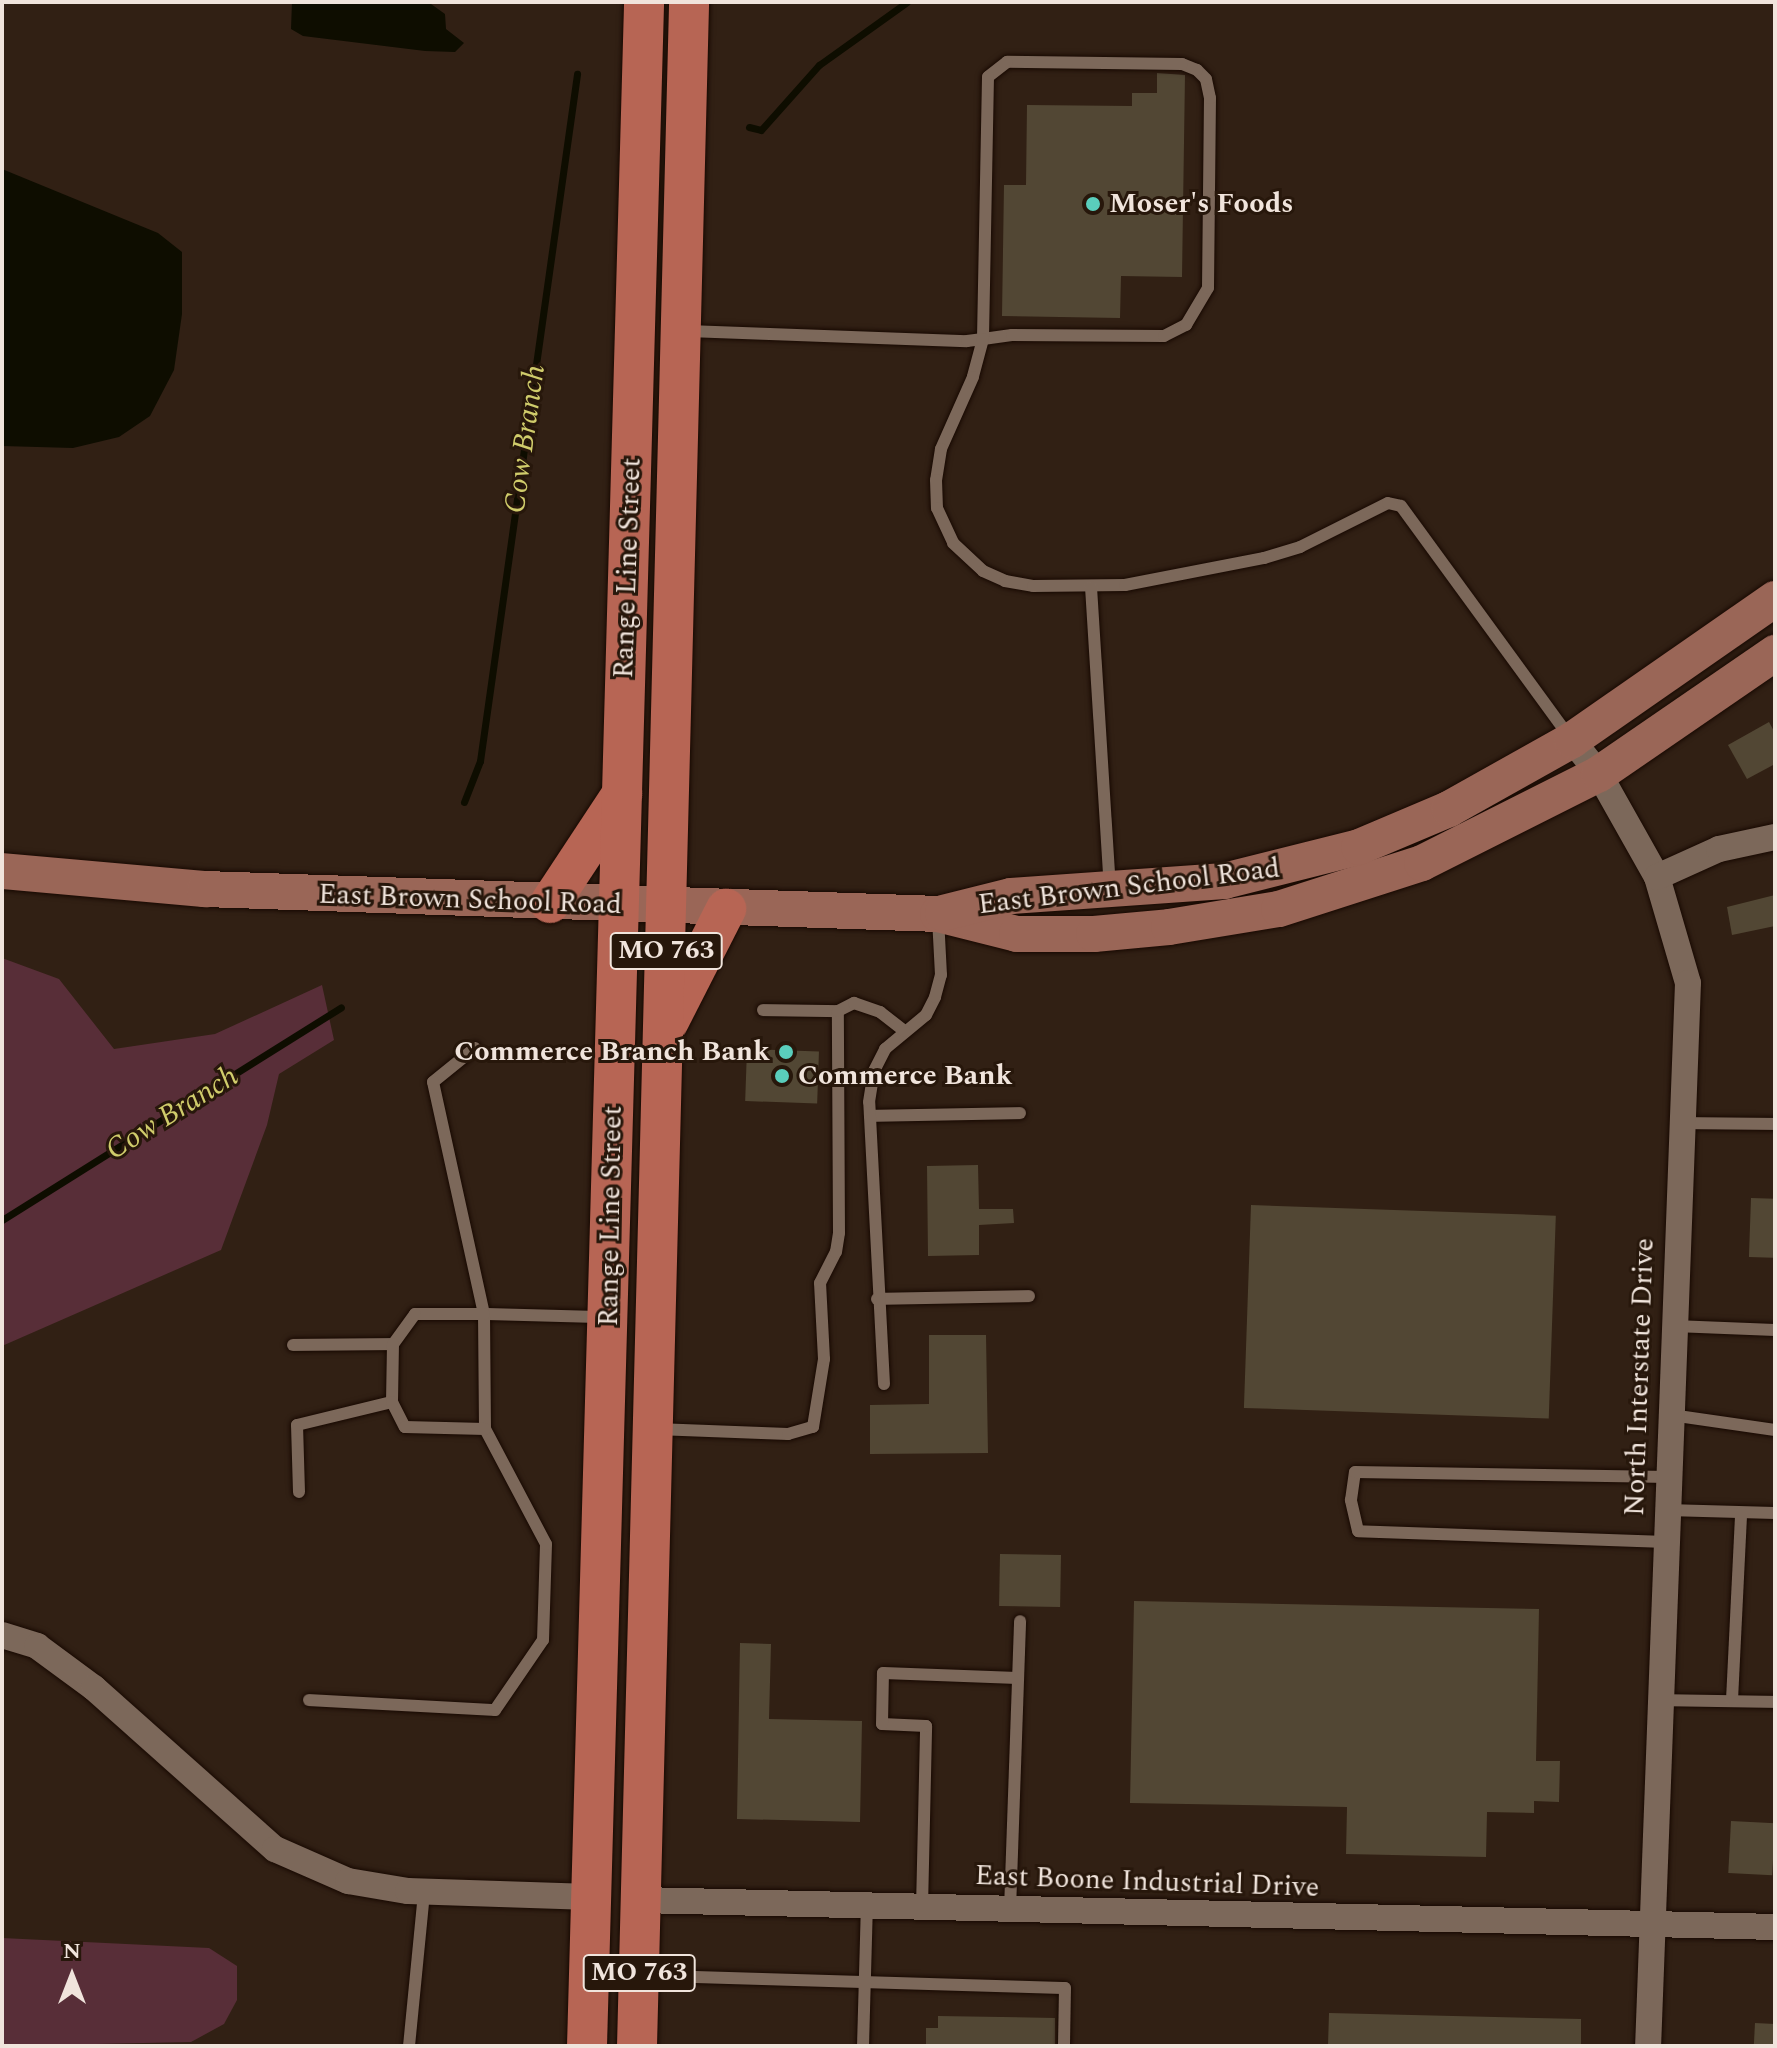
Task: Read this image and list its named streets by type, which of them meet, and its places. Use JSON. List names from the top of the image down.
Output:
{
  "streets": {
    "main road": ["Range Line Street", "East Brown School Road", "MO 763"],
    "street": ["North Interstate Drive", "East Boone Industrial Drive"]
  },
  "crossings": [
    ["Range Line Street", "East Brown School Road"],
    ["Range Line Street", "East Boone Industrial Drive"],
    ["East Brown School Road", "North Interstate Drive"],
    ["North Interstate Drive", "East Boone Industrial Drive"]
  ],
  "water": ["Cow Branch"],
  "places": ["Moser's Foods", "Commerce Branch Bank", "Commerce Bank"],
  "north": "top"
}
